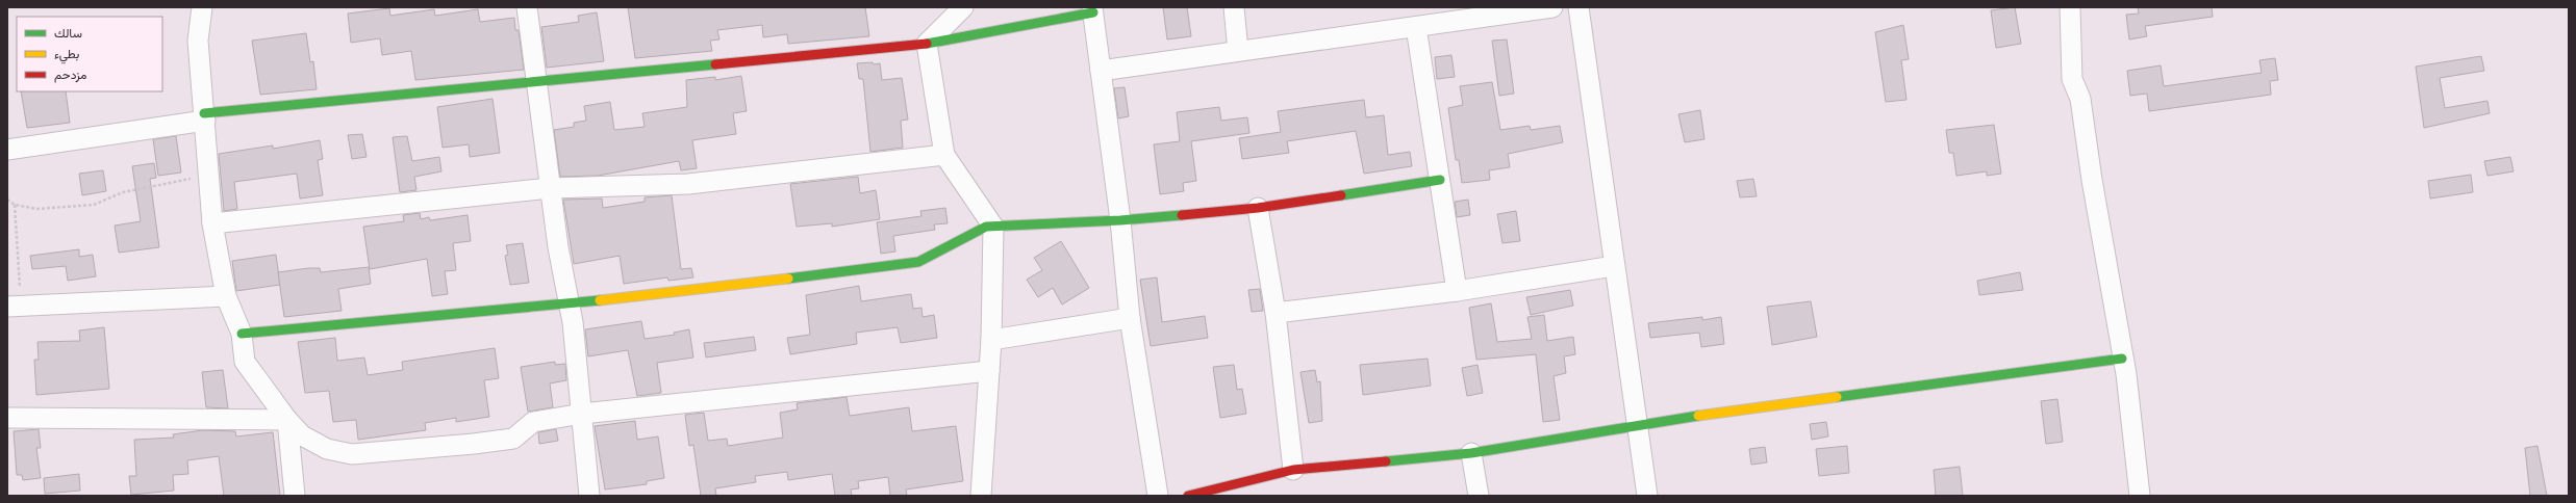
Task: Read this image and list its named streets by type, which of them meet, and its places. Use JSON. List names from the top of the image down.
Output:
{
  "legend": ["سالك", "بطيء", "مزدحم"]
}
